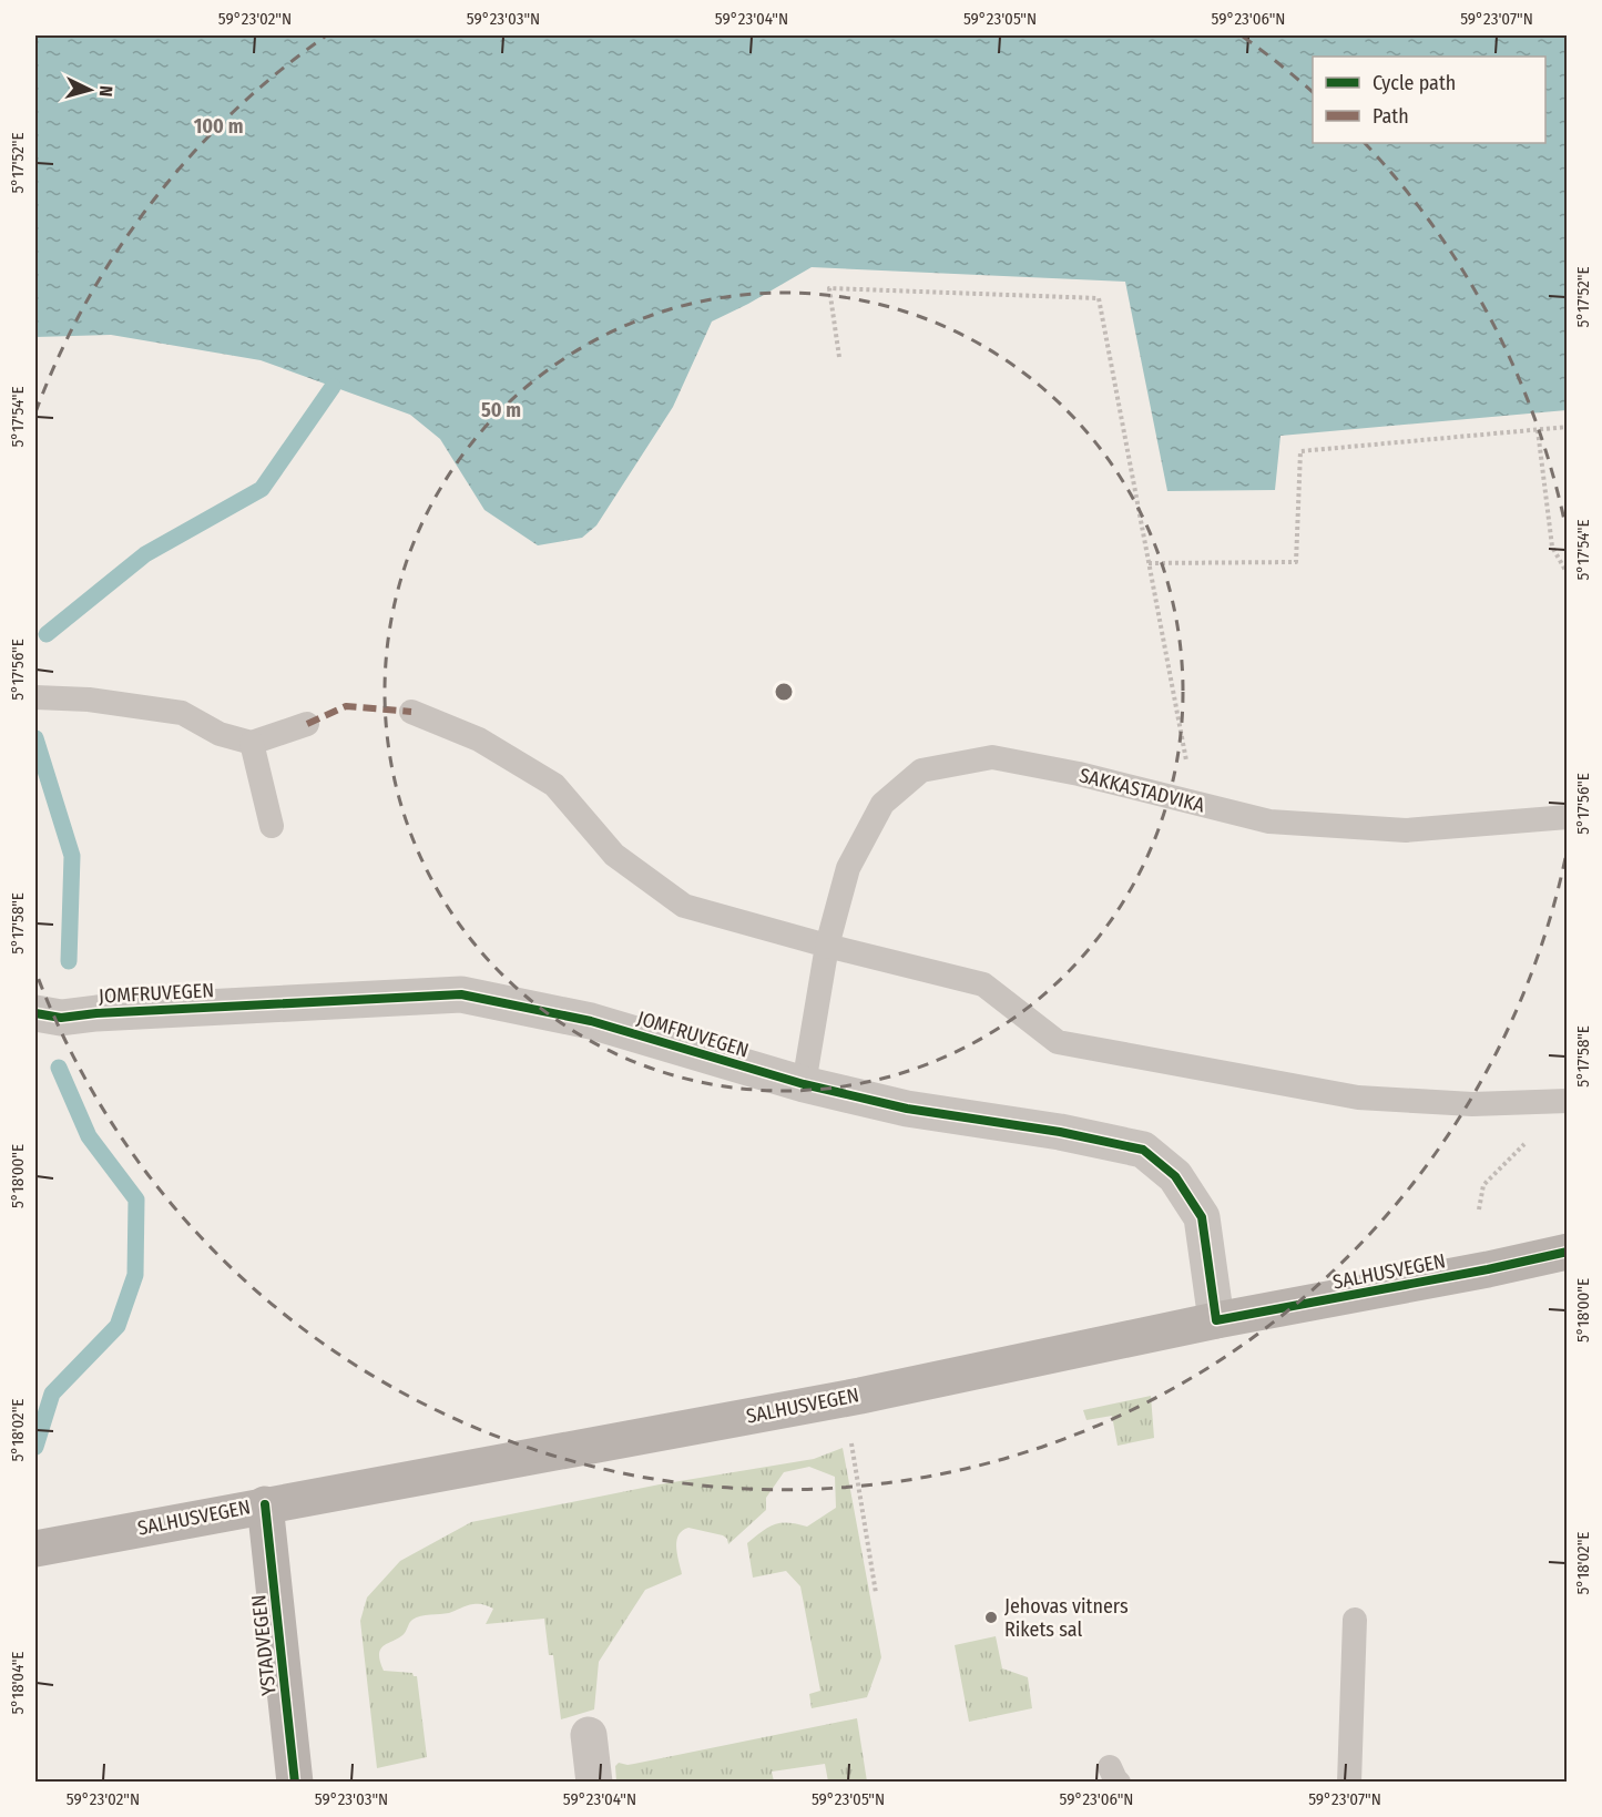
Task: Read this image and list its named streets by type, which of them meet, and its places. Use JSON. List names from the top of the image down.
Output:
{
  "streets": {
    "main road": ["SALHUSVEGEN", "YSTADVEGEN"],
    "street": ["JOMFRUVEGEN"],
    "lane": ["SAKKASTADVIKA"]
  },
  "crossings": [
    ["SAKKASTADVIKA", "JOMFRUVEGEN"],
    ["JOMFRUVEGEN", "SALHUSVEGEN"],
    ["SALHUSVEGEN", "YSTADVEGEN"]
  ],
  "places": ["Jehovas vitners Rikets sal"],
  "legend": ["Cycle path", "Path"],
  "north": "right",
  "coordinates": [
    "59°23'02\"N",
    "59°23'03\"N",
    "59°23'04\"N",
    "59°23'05\"N",
    "59°23'06\"N",
    "59°23'07\"N",
    "5°17'52\"E",
    "5°17'54\"E",
    "5°17'56\"E",
    "5°17'58\"E",
    "5°18'00\"E",
    "5°18'02\"E",
    "5°18'04\"E"
  ],
  "rings": ["100 m", "50 m"]
}
